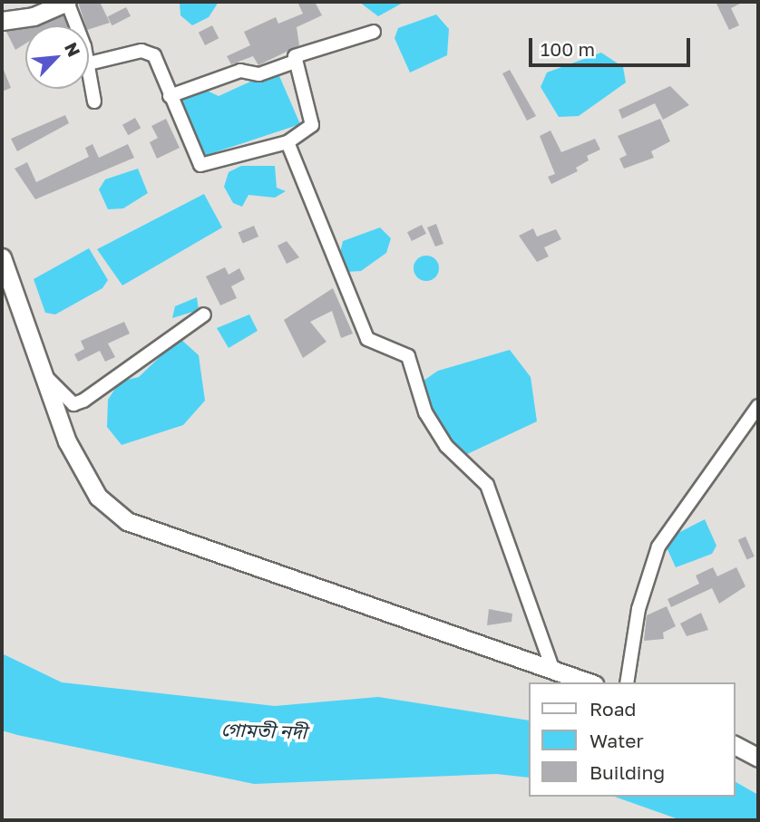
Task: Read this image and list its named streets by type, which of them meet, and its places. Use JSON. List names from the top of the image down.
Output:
{
  "water": ["গোমতী নদী"],
  "legend": ["Road", "Water", "Building"],
  "scale_bar": "100 m",
  "north": "top right"
}
